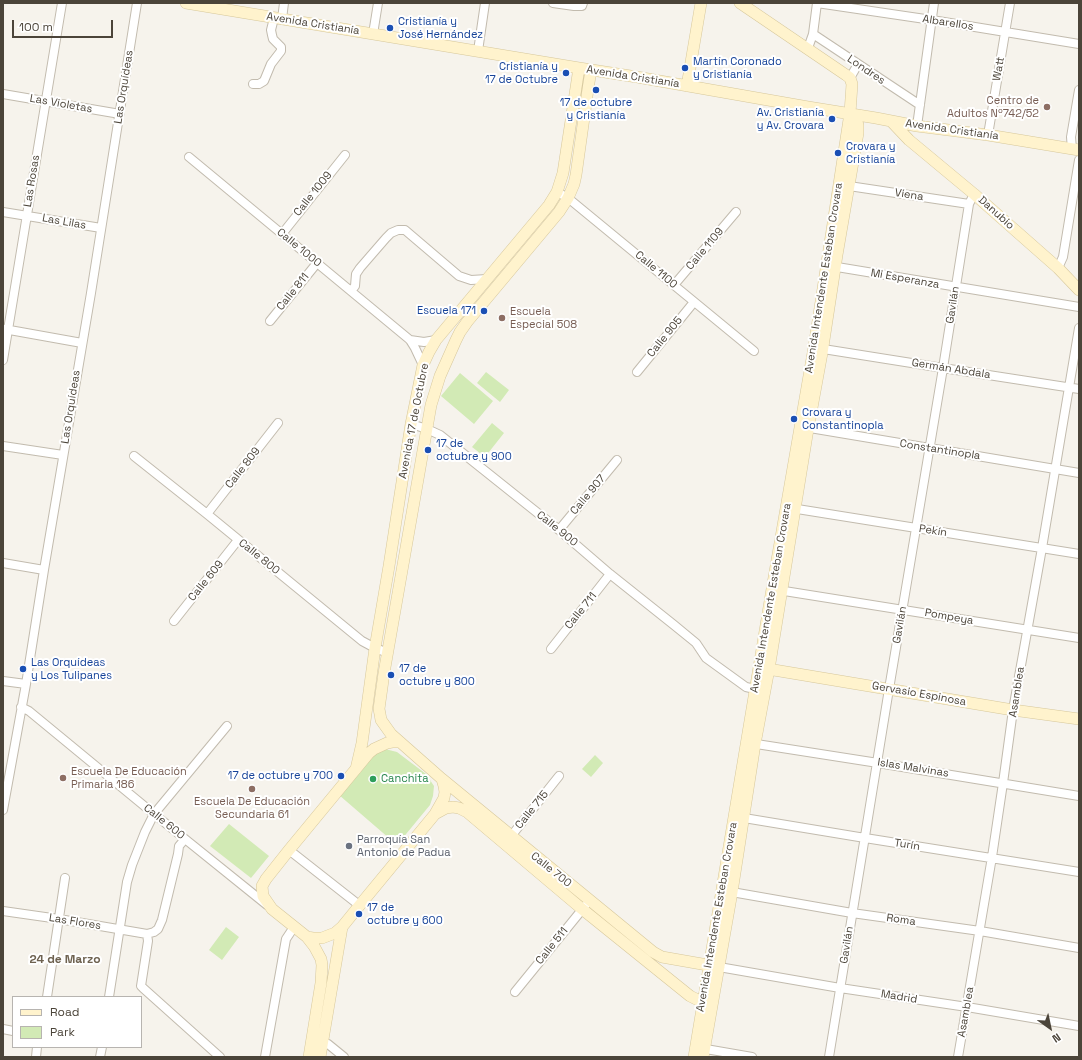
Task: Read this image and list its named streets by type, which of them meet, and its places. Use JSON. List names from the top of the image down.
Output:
{
  "streets": {
    "main road": [
      "Avenida Cristianía",
      "Danubio",
      "Avenida Intendente Esteban Crovara",
      "Avenida 17 de Octubre",
      "Gervasio Espinosa",
      "Calle 600",
      "Calle 700"
    ],
    "street": [
      "Albarellos",
      "Watt",
      "Londres",
      "Las Orquídeas",
      "Las Violetas",
      "Las Rosas",
      "Calle 1009",
      "Viena",
      "Las Lilas",
      "Calle 1000",
      "Calle 1109",
      "Calle 1100",
      "Mi Esperanza",
      "Calle 811",
      "Gavilán",
      "Calle 905",
      "Germán Abdala",
      "Constantinopla",
      "Calle 809",
      "Calle 907",
      "Calle 900",
      "Pekín",
      "Calle 800",
      "Calle 609",
      "Calle 711",
      "Pompeya",
      "Asamblea",
      "Islas Malvinas",
      "Calle 715",
      "Turín",
      "Roma",
      "Las Flores",
      "Calle 511",
      "Madrid"
    ]
  },
  "crossings": [
    ["Albarellos", "Watt"],
    ["Avenida Cristianía", "Watt"],
    ["Avenida Cristianía", "Danubio"],
    ["Avenida Cristianía", "Avenida Intendente Esteban Crovara"],
    ["Avenida Cristianía", "Avenida 17 de Octubre"],
    ["Las Orquídeas", "Las Violetas"],
    ["Las Orquídeas", "Las Lilas"],
    ["Las Orquídeas", "Calle 600"],
    ["Las Violetas", "Las Rosas"],
    ["Las Rosas", "Las Lilas"],
    ["Calle 1009", "Calle 1000"],
    ["Viena", "Danubio"],
    ["Viena", "Avenida Intendente Esteban Crovara"],
    ["Viena", "Gavilán"],
    ["Danubio", "Gavilán"],
    ["Calle 1000", "Calle 811"],
    ["Calle 1000", "Avenida 17 de Octubre"],
    ["Calle 1109", "Calle 1100"],
    ["Calle 1100", "Calle 905"],
    ["Calle 1100", "Avenida 17 de Octubre"],
    ["Avenida Intendente Esteban Crovara", "Mi Esperanza"],
    ["Avenida Intendente Esteban Crovara", "Germán Abdala"],
    ["Avenida Intendente Esteban Crovara", "Constantinopla"],
    ["Avenida Intendente Esteban Crovara", "Calle 900"],
    ["Avenida Intendente Esteban Crovara", "Pekín"],
    ["Avenida Intendente Esteban Crovara", "Pompeya"],
    ["Avenida Intendente Esteban Crovara", "Gervasio Espinosa"],
    ["Avenida Intendente Esteban Crovara", "Islas Malvinas"],
    ["Avenida Intendente Esteban Crovara", "Turín"],
    ["Avenida Intendente Esteban Crovara", "Calle 700"],
    ["Avenida Intendente Esteban Crovara", "Roma"],
    ["Avenida Intendente Esteban Crovara", "Madrid"],
    ["Mi Esperanza", "Gavilán"],
    ["Gavilán", "Germán Abdala"],
    ["Gavilán", "Constantinopla"],
    ["Gavilán", "Pekín"],
    ["Gavilán", "Pompeya"],
    ["Gavilán", "Gervasio Espinosa"],
    ["Gavilán", "Islas Malvinas"],
    ["Gavilán", "Turín"],
    ["Gavilán", "Roma"],
    ["Gavilán", "Madrid"],
    ["Germán Abdala", "Asamblea"],
    ["Avenida 17 de Octubre", "Calle 900"],
    ["Avenida 17 de Octubre", "Calle 800"],
    ["Avenida 17 de Octubre", "Calle 700"],
    ["Constantinopla", "Asamblea"],
    ["Calle 809", "Calle 800"],
    ["Calle 907", "Calle 900"],
    ["Calle 900", "Calle 711"],
    ["Pekín", "Asamblea"],
    ["Calle 800", "Calle 609"],
    ["Pompeya", "Asamblea"],
    ["Asamblea", "Gervasio Espinosa"],
    ["Asamblea", "Islas Malvinas"],
    ["Asamblea", "Turín"],
    ["Asamblea", "Roma"],
    ["Asamblea", "Madrid"],
    ["Calle 715", "Calle 700"],
    ["Calle 700", "Calle 511"],
    ["Calle 700", "Madrid"]
  ],
  "districts": ["24 de Marzo"],
  "places": [
    "Cristianía y José Hernández",
    "Martín Coronado y Cristianía",
    "Cristianía y 17 de Octubre",
    "17 de octubre y Cristianía",
    "Centro de Adultos Nº742/52",
    "Av. Cristianía y Av. Crovara",
    "Crovara y Cristianía",
    "Escuela 171",
    "Escuela Especial 508",
    "Crovara y Constantinopla",
    "17 de octubre y 900",
    "Las Orquídeas y Los Tulipanes",
    "17 de octubre y 800",
    "17 de octubre y 700",
    "Escuela De Educación Primaria 186",
    "Canchita",
    "Escuela De Educación Secundaria 61",
    "Parroquía San Antonio de Padua",
    "17 de octubre y 600"
  ],
  "legend": ["Road", "Park"],
  "scale_bar": "100 m",
  "north": "bottom right"
}
